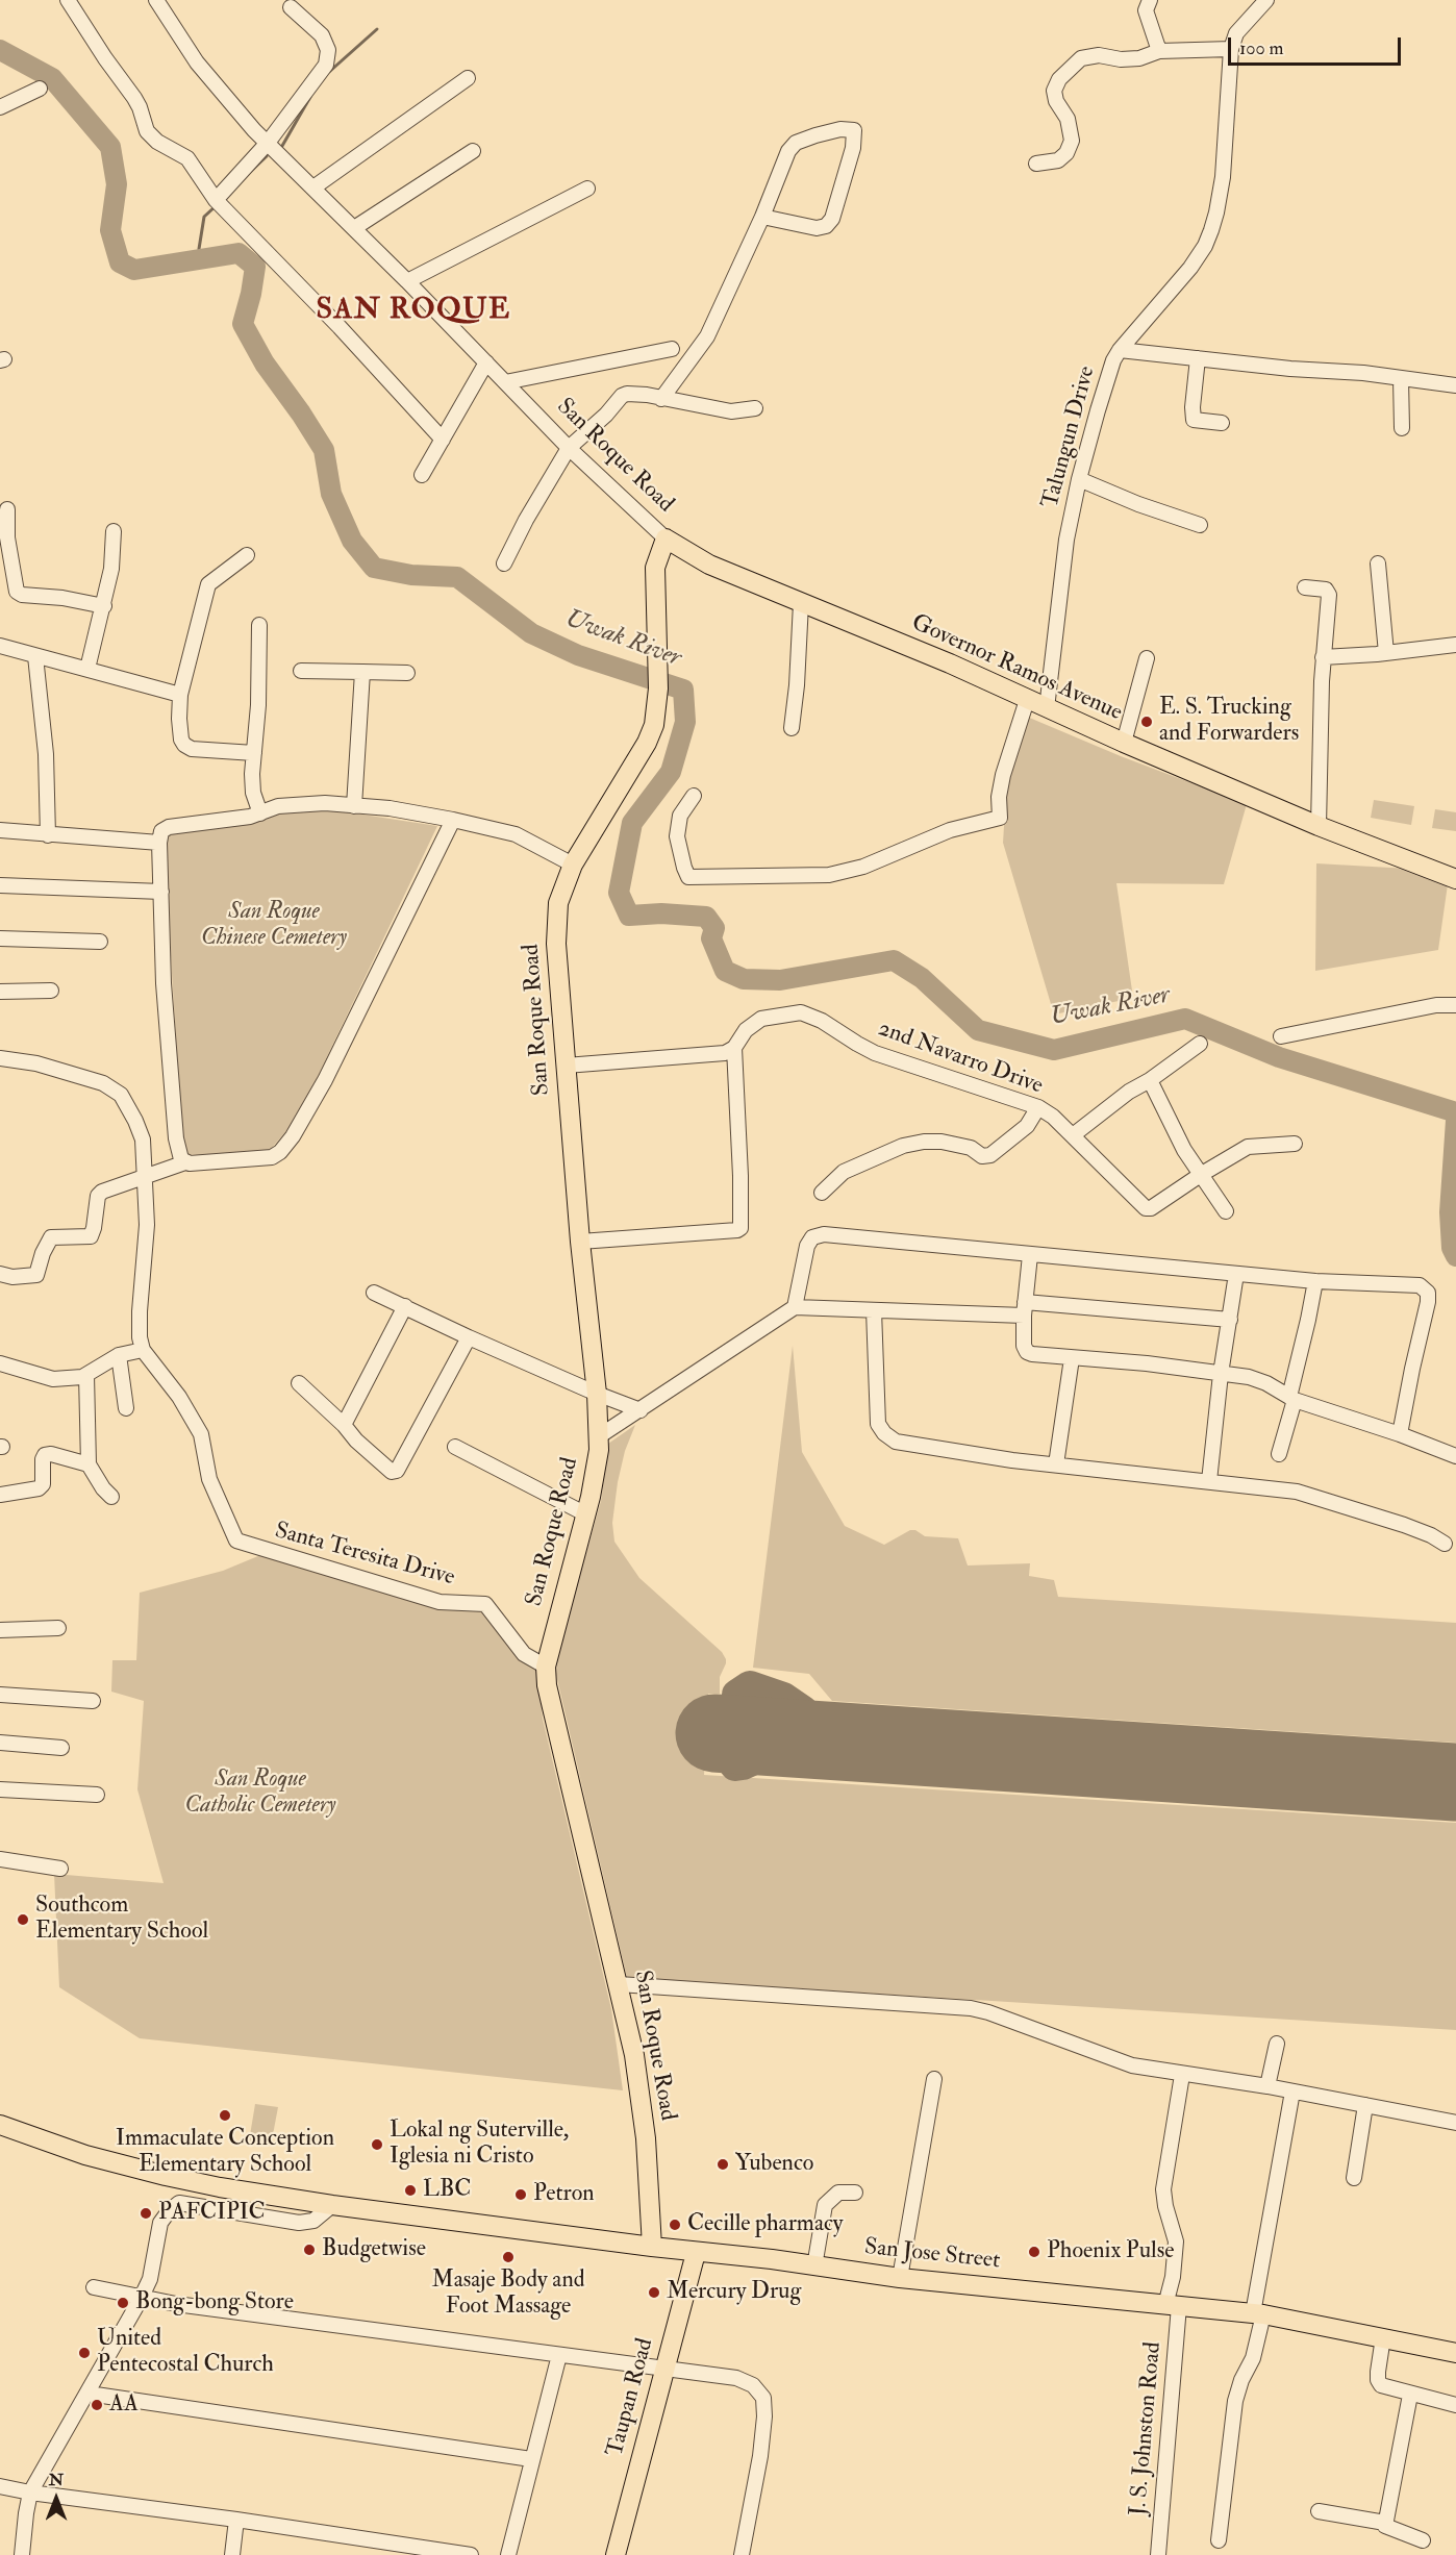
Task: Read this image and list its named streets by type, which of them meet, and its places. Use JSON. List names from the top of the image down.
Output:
{
  "streets": {
    "main road": [
      "San Roque Road",
      "Governor Ramos Avenue",
      "San Jose Street",
      "Taupan Road"
    ],
    "street": [
      "Talungun Drive",
      "2nd Navarro Drive",
      "Santa Teresita Drive",
      "J. S. Johnston Road"
    ]
  },
  "crossings": [
    ["Talungun Drive", "Governor Ramos Avenue"],
    ["San Roque Road", "Governor Ramos Avenue"],
    ["San Roque Road", "Santa Teresita Drive"],
    ["San Roque Road", "San Jose Street"],
    ["San Jose Street", "Taupan Road"],
    ["San Jose Street", "J. S. Johnston Road"]
  ],
  "districts": ["SAN ROQUE"],
  "water": ["Uwak River"],
  "parks": ["San Roque Chinese Cemetery", "San Roque Catholic Cemetery"],
  "places": [
    "E. S. Trucking and Forwarders",
    "Southcom Elementary School",
    "Immaculate Conception Elementary School",
    "Lokal ng Suterville, Iglesia ni Cristo",
    "Yubenco",
    "LBC",
    "Petron",
    "PAFCIPIC",
    "Cecille pharmacy",
    "Budgetwise",
    "Phoenix Pulse",
    "Masaje Body and Foot Massage",
    "Mercury Drug",
    "Bong-bong Store",
    "United Pentecostal Church",
    "AA"
  ],
  "scale_bar": "100 m",
  "north": "top"
}
